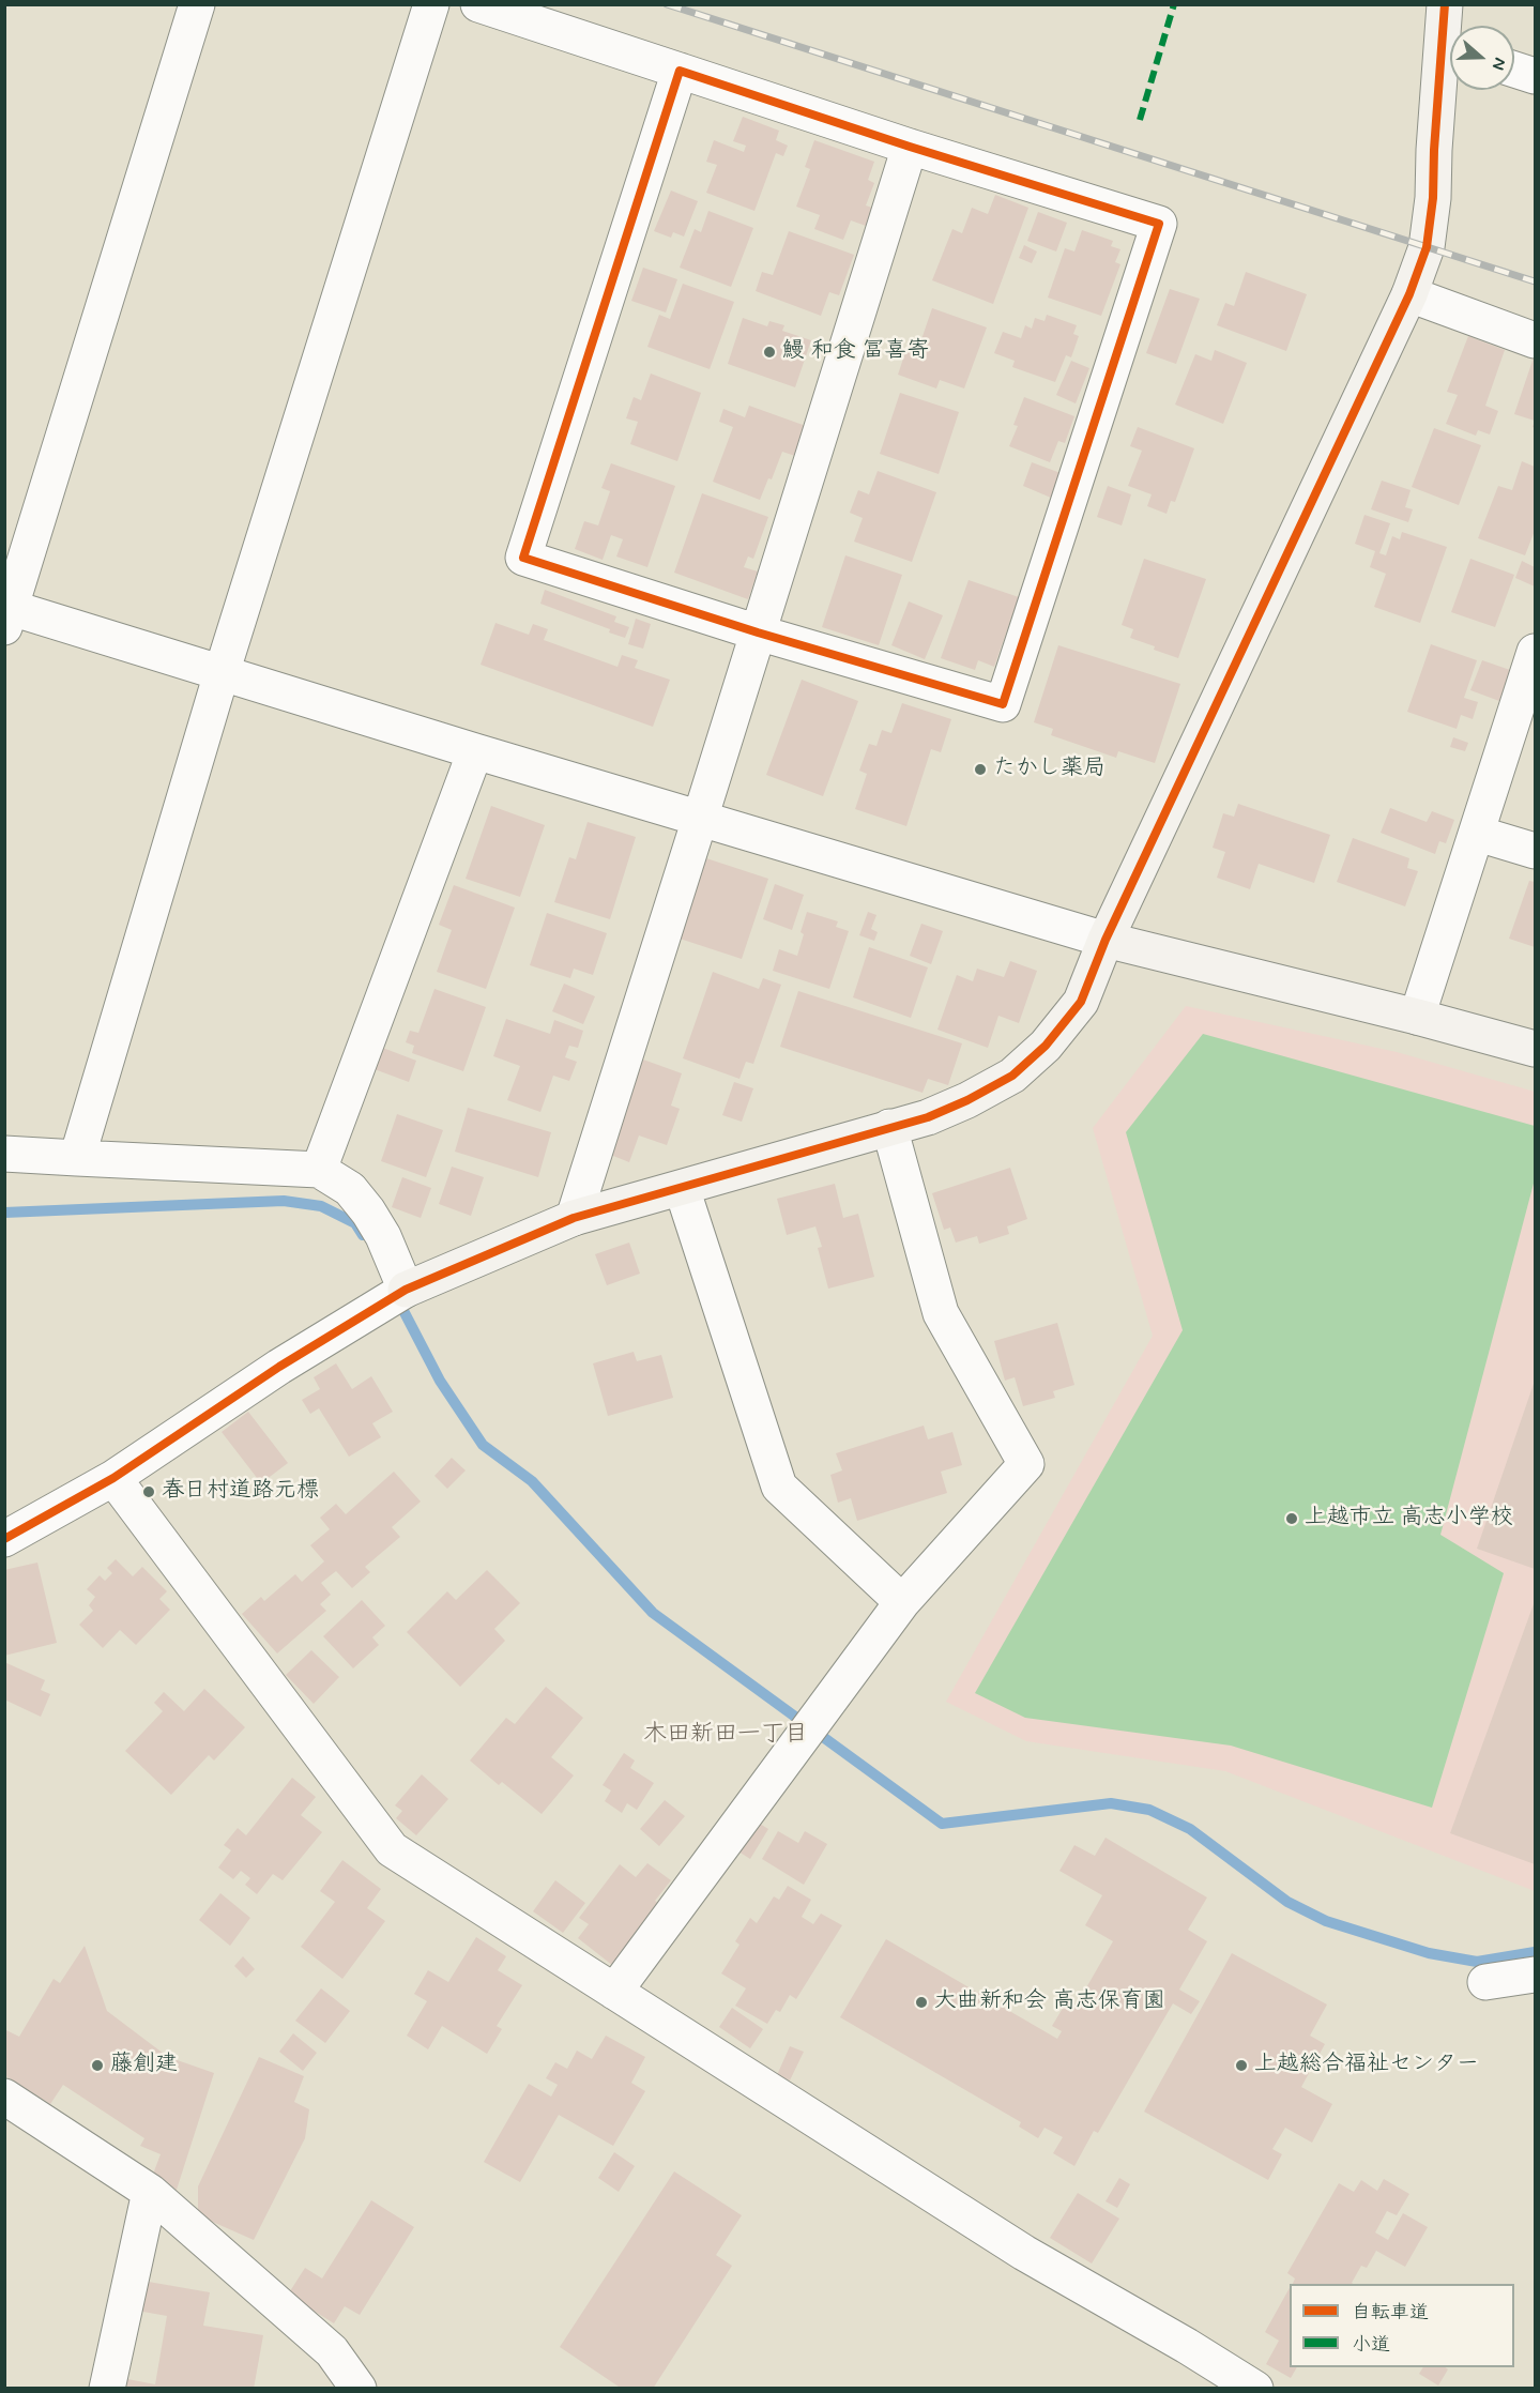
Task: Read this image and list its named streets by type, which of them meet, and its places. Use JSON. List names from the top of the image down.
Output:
{
  "districts": ["木田新田一丁目"],
  "places": [
    "鰻 和食 冨喜寄",
    "たかし薬局",
    "春日村道路元標",
    "上越市立 高志小学校",
    "大曲新和会 高志保育園",
    "藤創建",
    "上越総合福祉センター"
  ],
  "legend": ["自転車道", "小道"],
  "north": "right"
}
